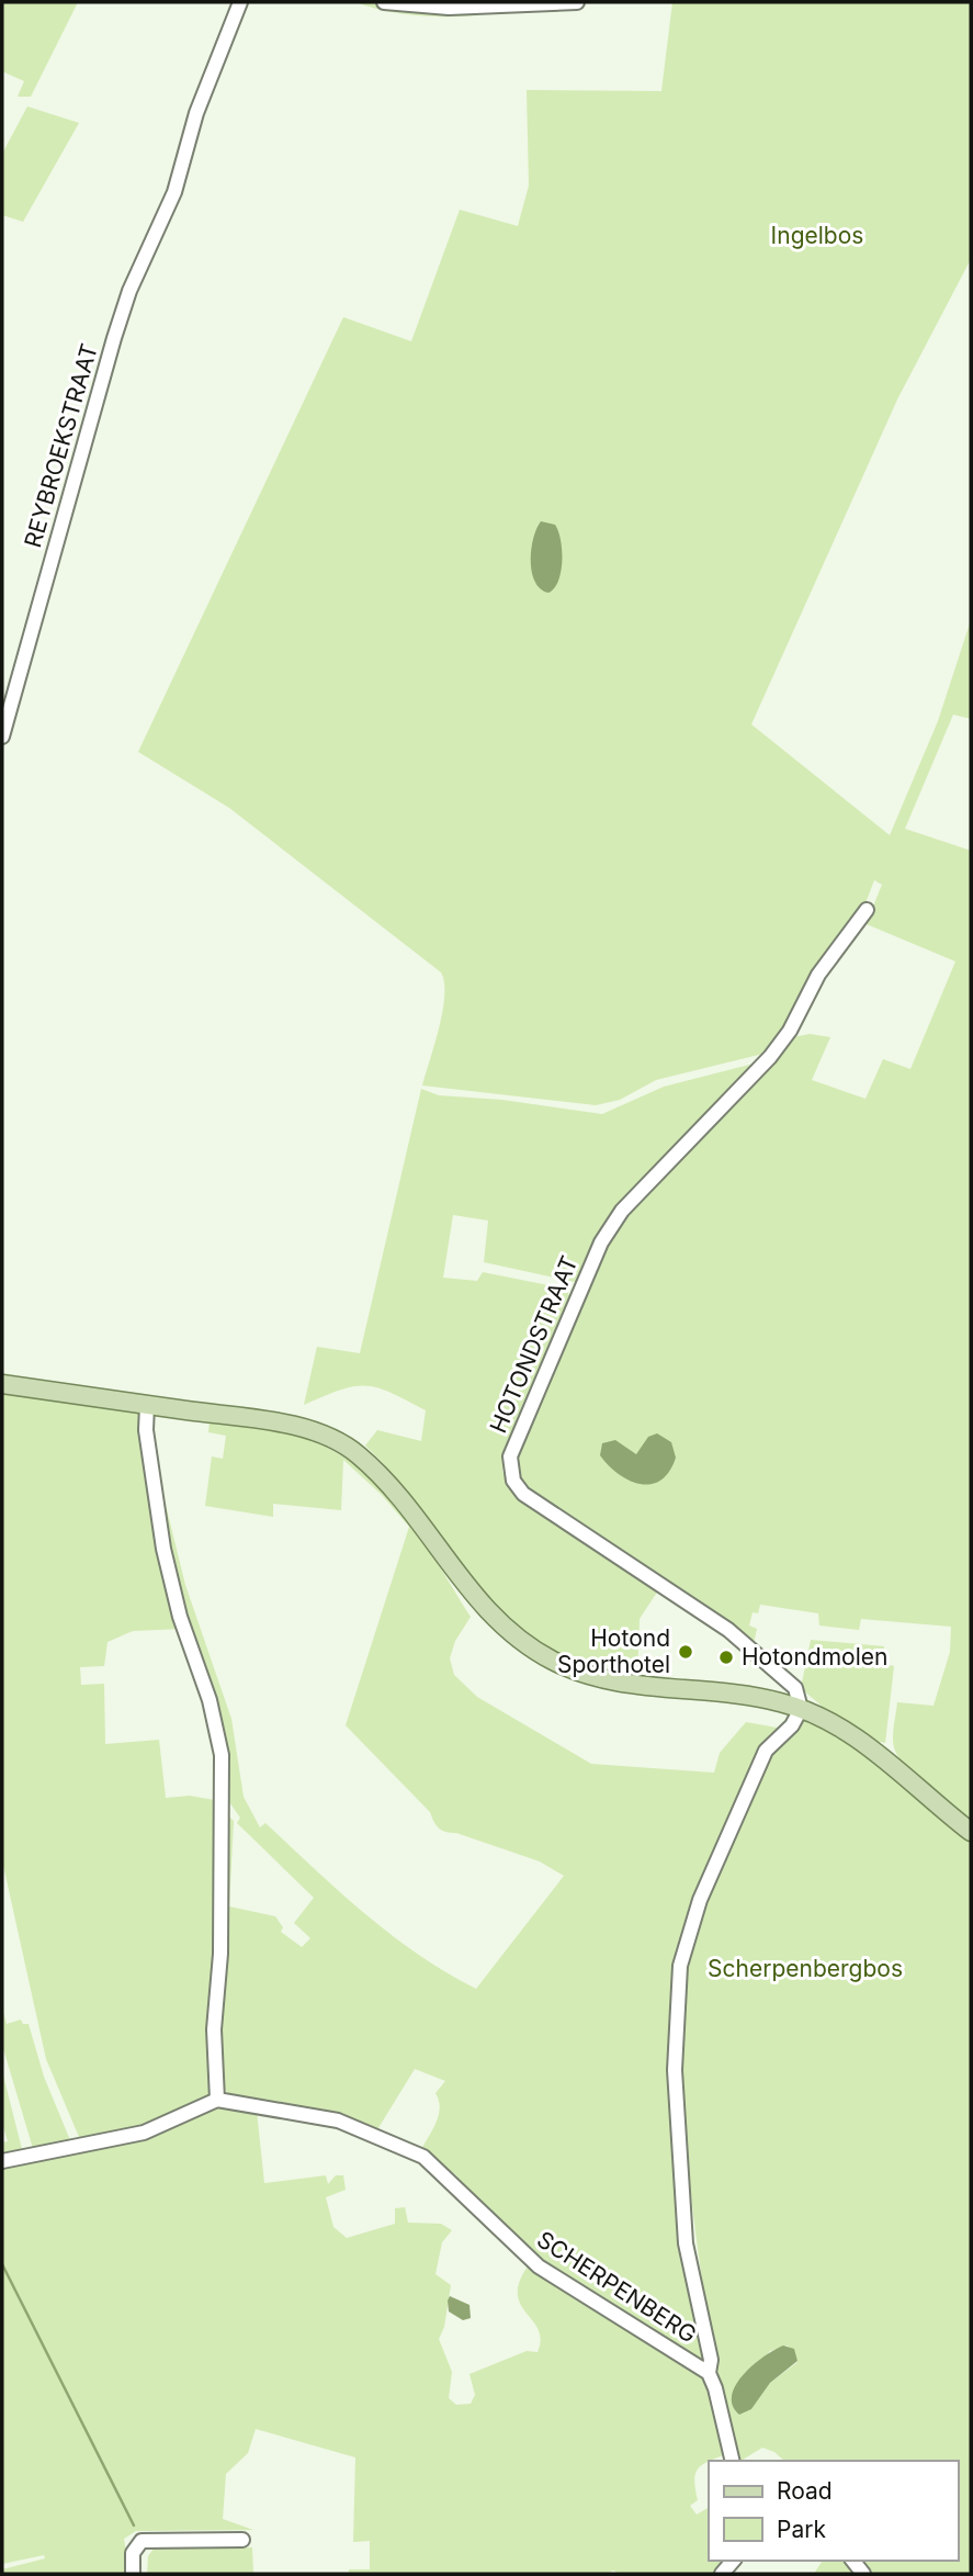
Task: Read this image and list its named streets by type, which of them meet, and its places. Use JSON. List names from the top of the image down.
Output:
{
  "streets": {
    "street": ["REYBROEKSTRAAT", "HOTONDSTRAAT", "SCHERPENBERG"]
  },
  "parks": ["Ingelbos", "Scherpenbergbos"],
  "places": ["Hotond Sporthotel", "Hotondmolen"],
  "legend": ["Road", "Park"]
}
